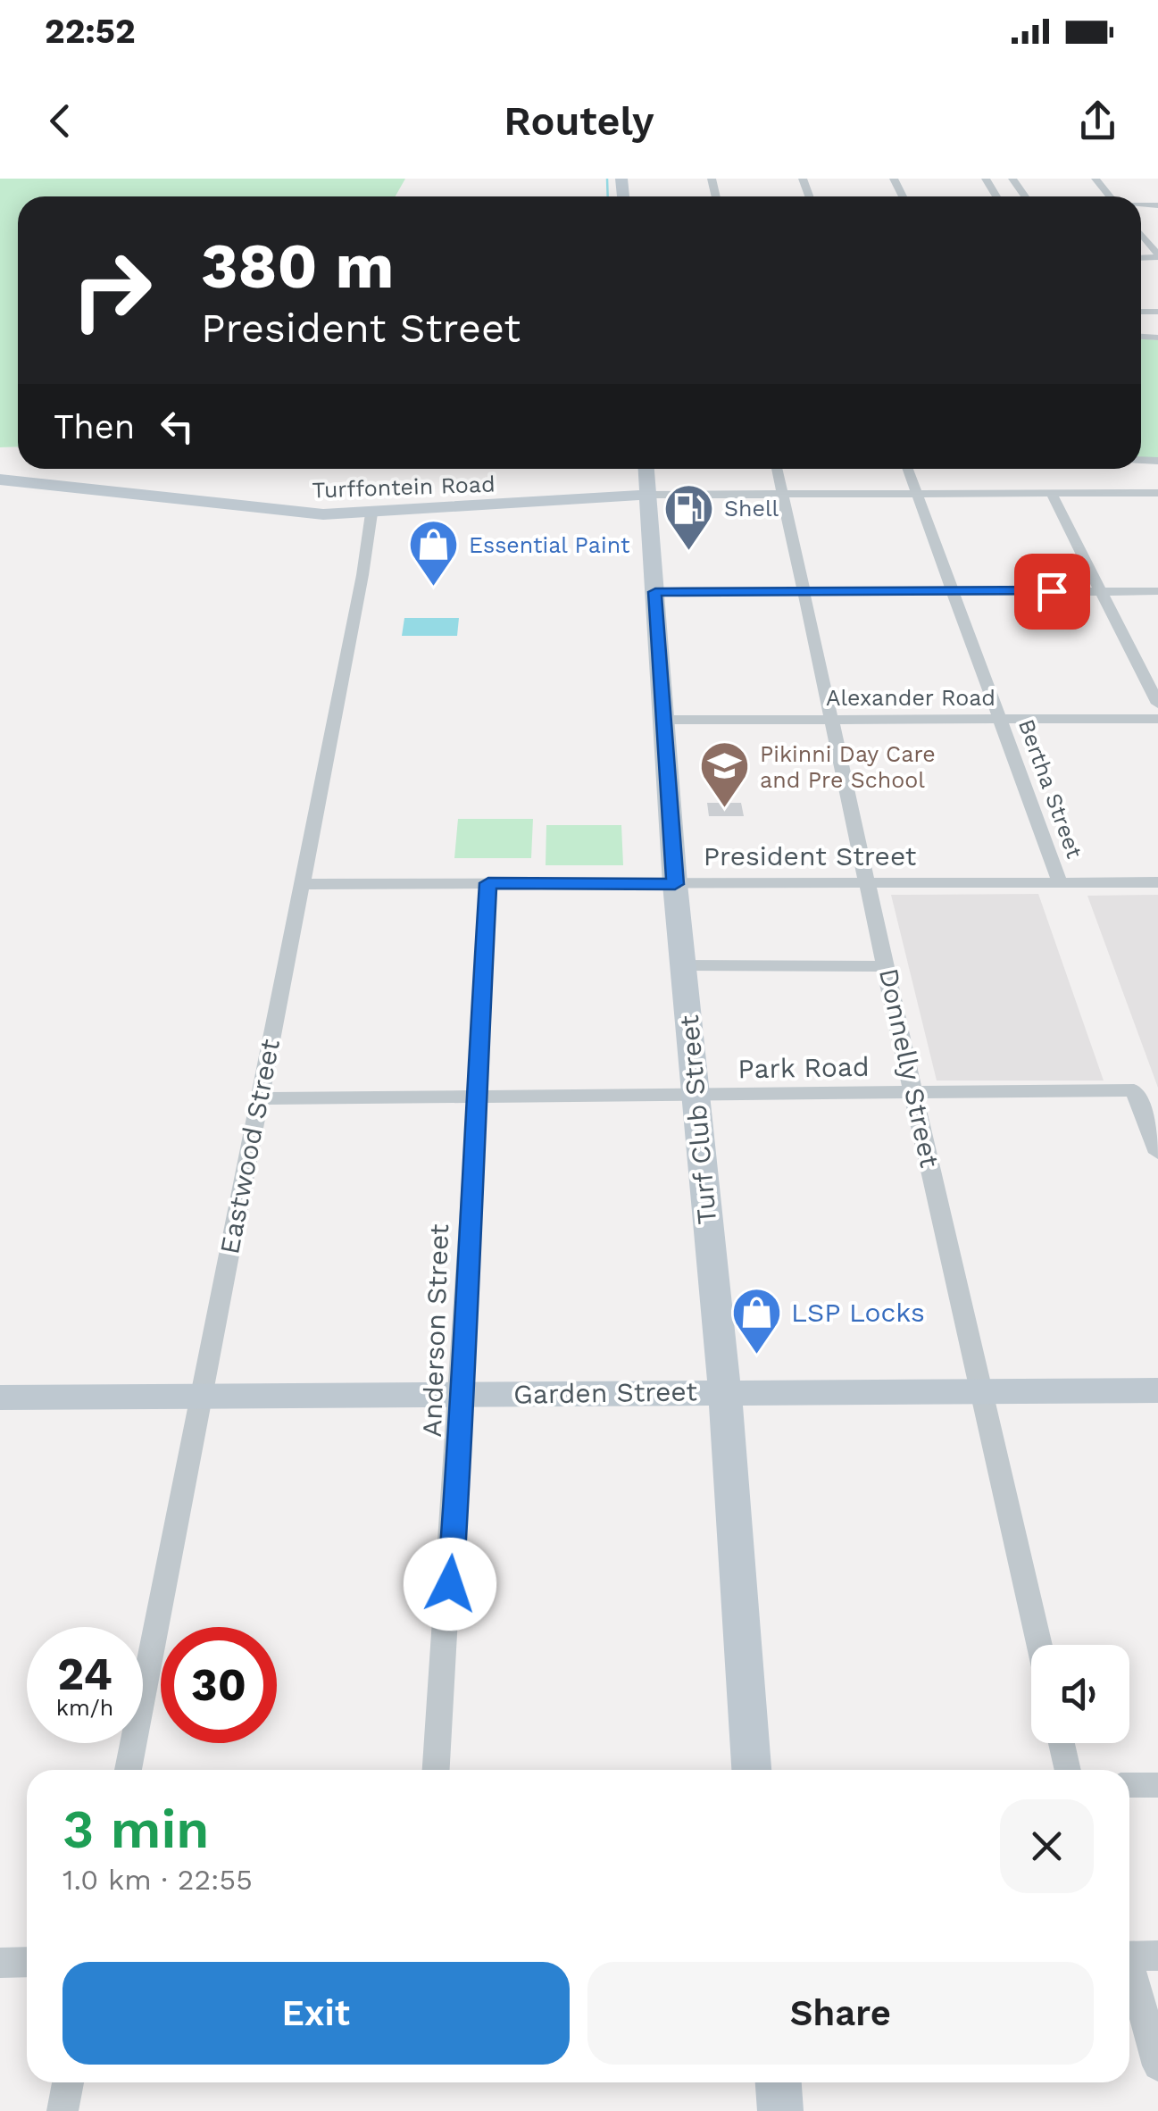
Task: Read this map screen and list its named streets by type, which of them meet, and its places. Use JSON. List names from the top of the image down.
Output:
{
  "streets": {
    "main road": ["Turffontein Road", "Turf Club Street", "Garden Street"],
    "street": [
      "Alexander Road",
      "Bertha Street",
      "President Street",
      "Park Road",
      "Donnelly Street",
      "Eastwood Street",
      "Anderson Street"
    ]
  },
  "crossings": [
    ["Turffontein Road", "Turf Club Street"],
    ["Turffontein Road", "Eastwood Street"],
    ["Alexander Road", "Bertha Street"],
    ["Alexander Road", "Donnelly Street"],
    ["Alexander Road", "Turf Club Street"],
    ["Bertha Street", "President Street"],
    ["President Street", "Donnelly Street"],
    ["President Street", "Turf Club Street"],
    ["President Street", "Eastwood Street"],
    ["President Street", "Anderson Street"],
    ["Park Road", "Donnelly Street"],
    ["Park Road", "Turf Club Street"],
    ["Park Road", "Eastwood Street"],
    ["Park Road", "Anderson Street"],
    ["Donnelly Street", "Garden Street"],
    ["Turf Club Street", "Garden Street"],
    ["Eastwood Street", "Garden Street"],
    ["Anderson Street", "Garden Street"]
  ],
  "places": {
    "fuel station": ["Shell"],
    "shop": ["Essential Paint", "LSP Locks"],
    "school or university": ["Pikinni Day Care and Pre School"]
  },
  "page": {
    "status": "22:52",
    "header": "Routely",
    "turn": ["380 m", "President Street"],
    "then": "Then",
    "speed": "24 km/h",
    "limit": "30",
    "heading": ["3 min", "1.0 km · 22:55"],
    "buttons": ["Exit", "Share"]
  }
}
